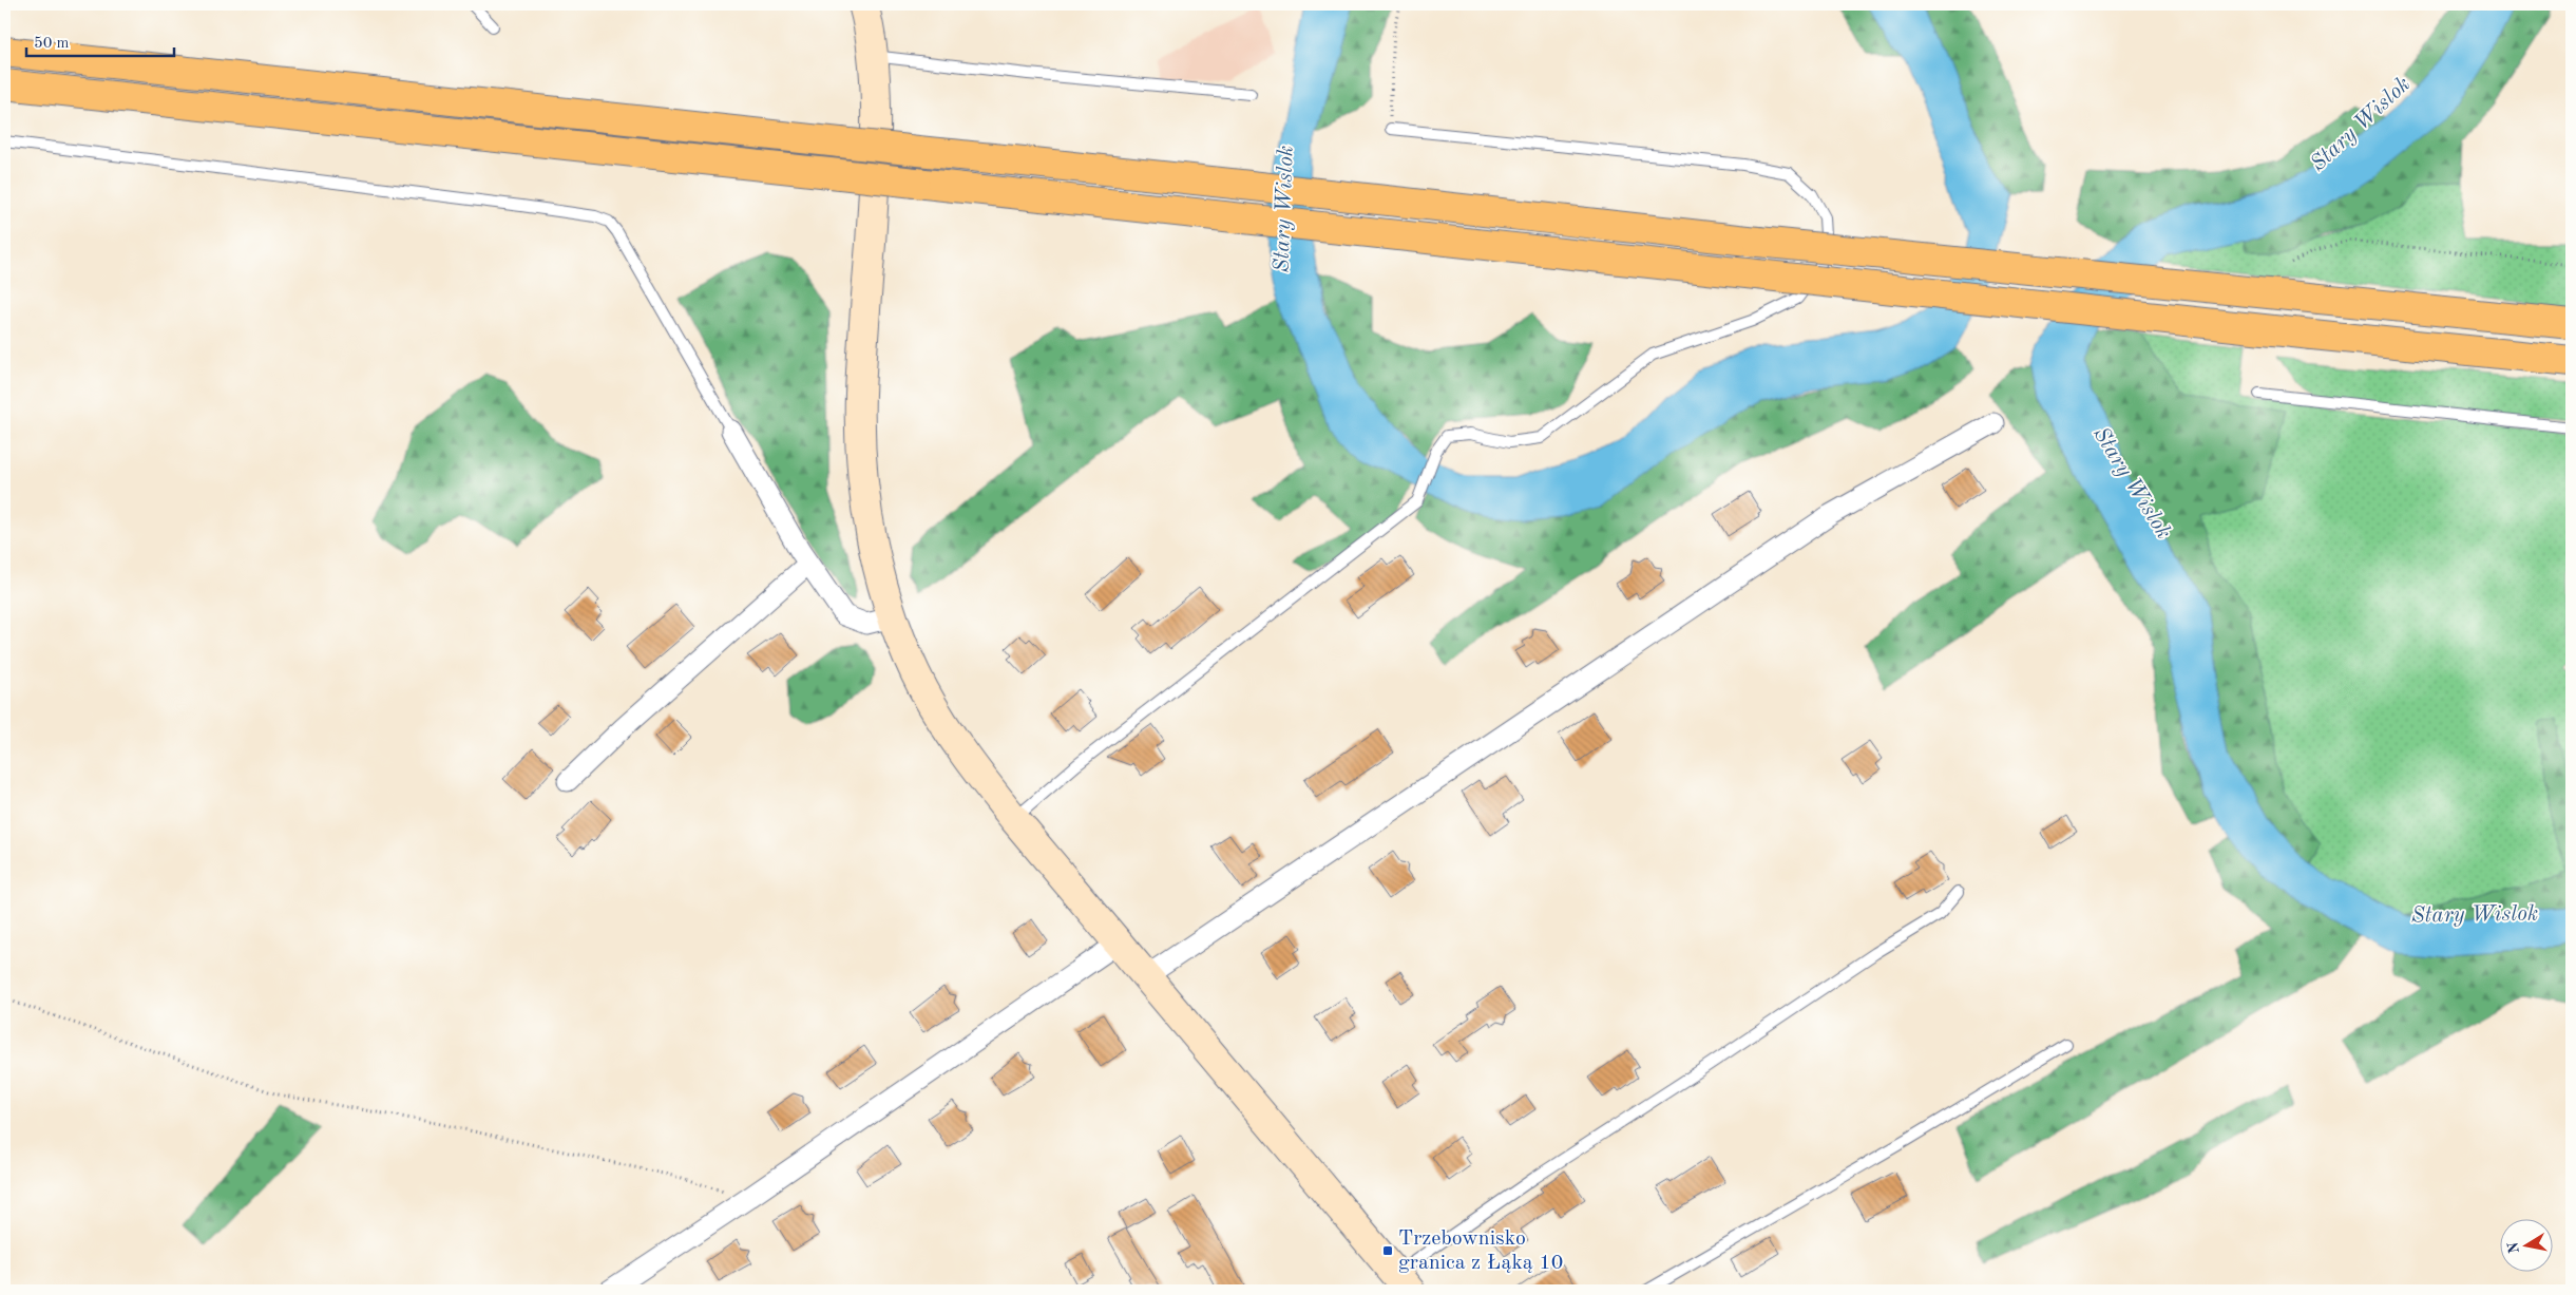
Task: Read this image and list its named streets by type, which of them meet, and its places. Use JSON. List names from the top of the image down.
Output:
{
  "water": ["Stary Wislok"],
  "places": {
    "transit": ["Trzebownisko granica z Łąką 10"]
  },
  "scale_bar": "50 m",
  "north": "left"
}
